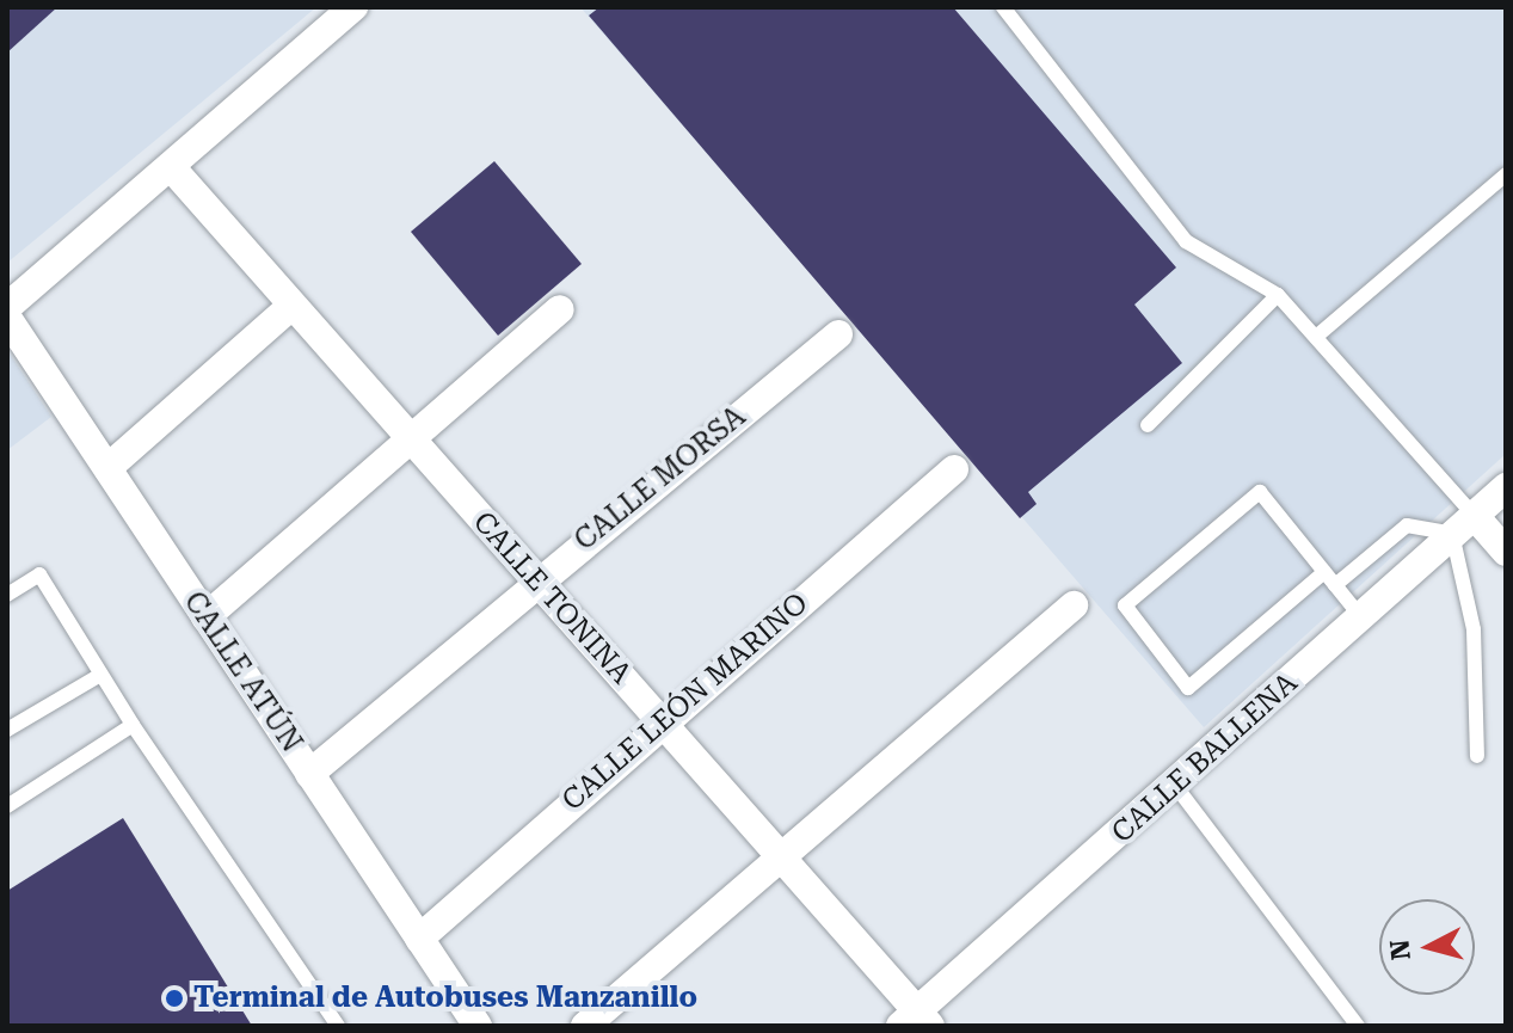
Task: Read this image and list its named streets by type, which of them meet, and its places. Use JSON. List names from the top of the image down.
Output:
{
  "streets": {
    "street": [
      "CALLE MORSA",
      "CALLE TONINA",
      "CALLE ATÚN",
      "CALLE LEÓN MARINO",
      "CALLE BALLENA"
    ]
  },
  "crossings": [
    ["CALLE MORSA", "CALLE TONINA"],
    ["CALLE MORSA", "CALLE ATÚN"],
    ["CALLE TONINA", "CALLE LEÓN MARINO"],
    ["CALLE TONINA", "CALLE BALLENA"],
    ["CALLE ATÚN", "CALLE LEÓN MARINO"]
  ],
  "places": ["Terminal de Autobuses Manzanillo"],
  "north": "left"
}
